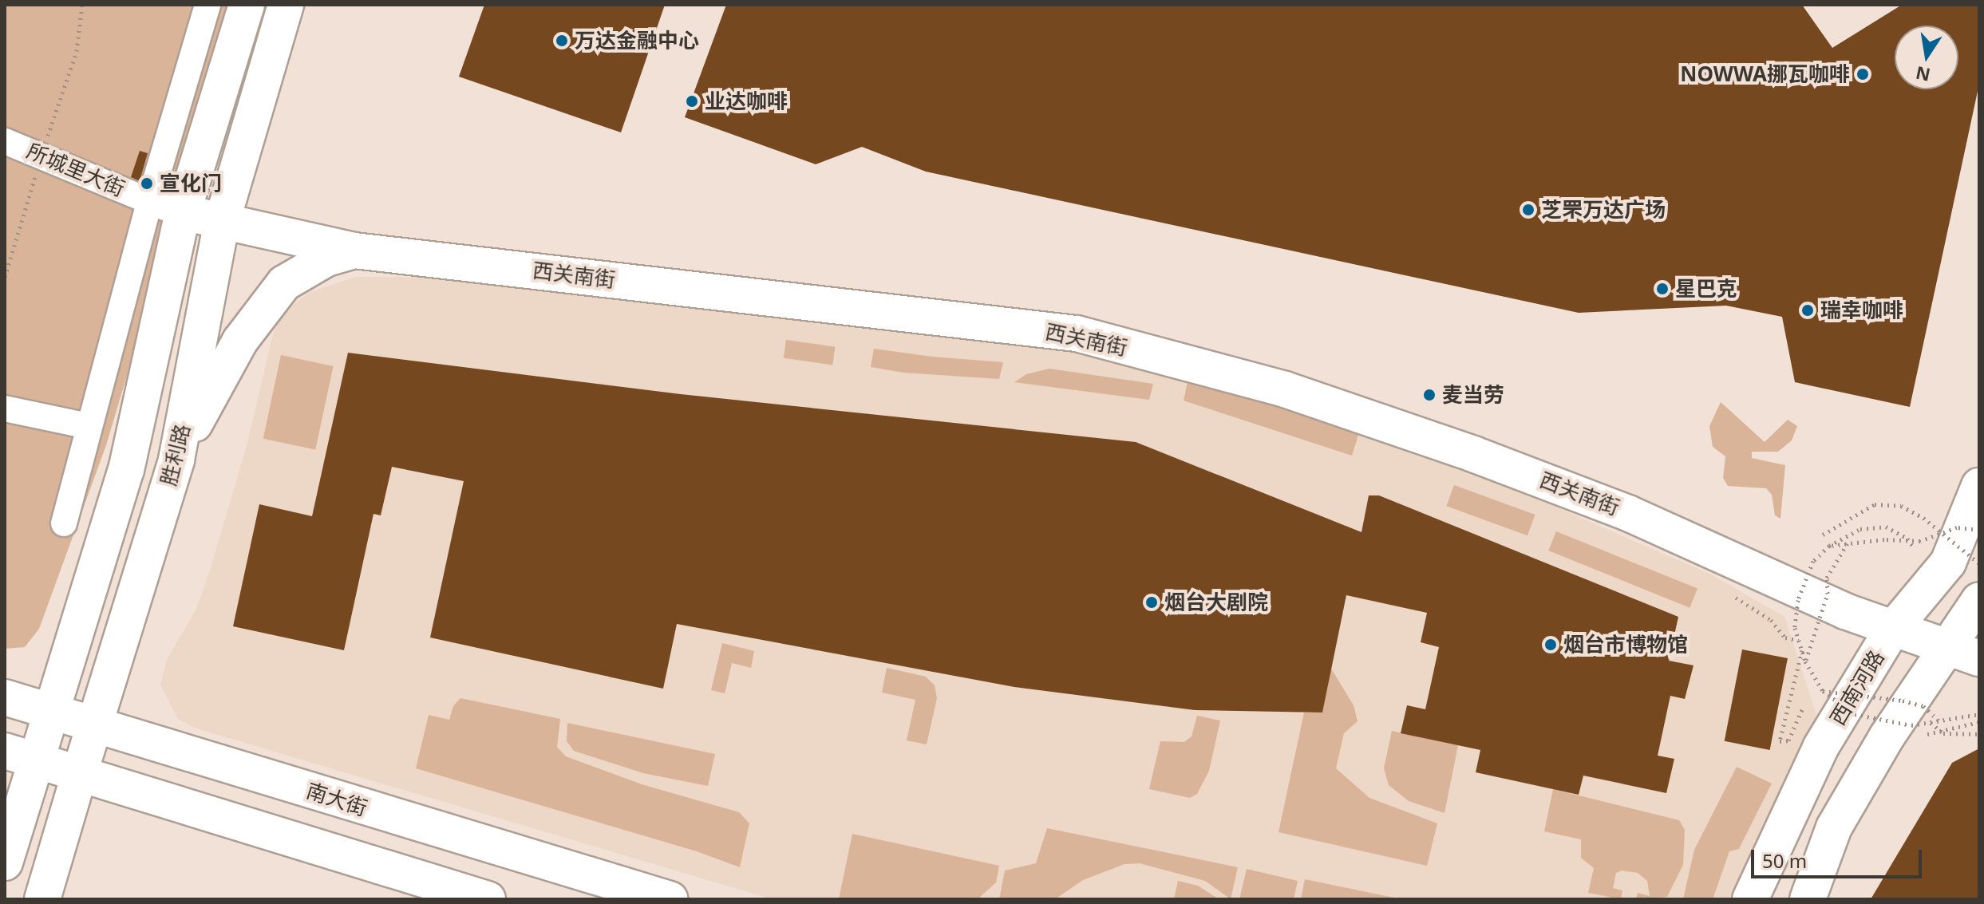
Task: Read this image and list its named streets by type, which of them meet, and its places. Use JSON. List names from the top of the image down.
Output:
{
  "streets": {
    "main road": [
      "西关南街",
      "胜利路",
      "西南河路",
      "南大街"
    ],
    "street": ["所城里大街"]
  },
  "crossings": [
    ["所城里大街", "西关南街"],
    ["西关南街", "胜利路"],
    ["西关南街", "西南河路"],
    ["胜利路", "南大街"]
  ],
  "places": [
    "万达金融中心",
    "NOWWA挪瓦咖啡",
    "业达咖啡",
    "宣化门",
    "芝罘万达广场",
    "星巴克",
    "瑞幸咖啡",
    "麦当劳",
    "烟台大剧院",
    "烟台市博物馆"
  ],
  "scale_bar": "50 m",
  "north": "bottom"
}
